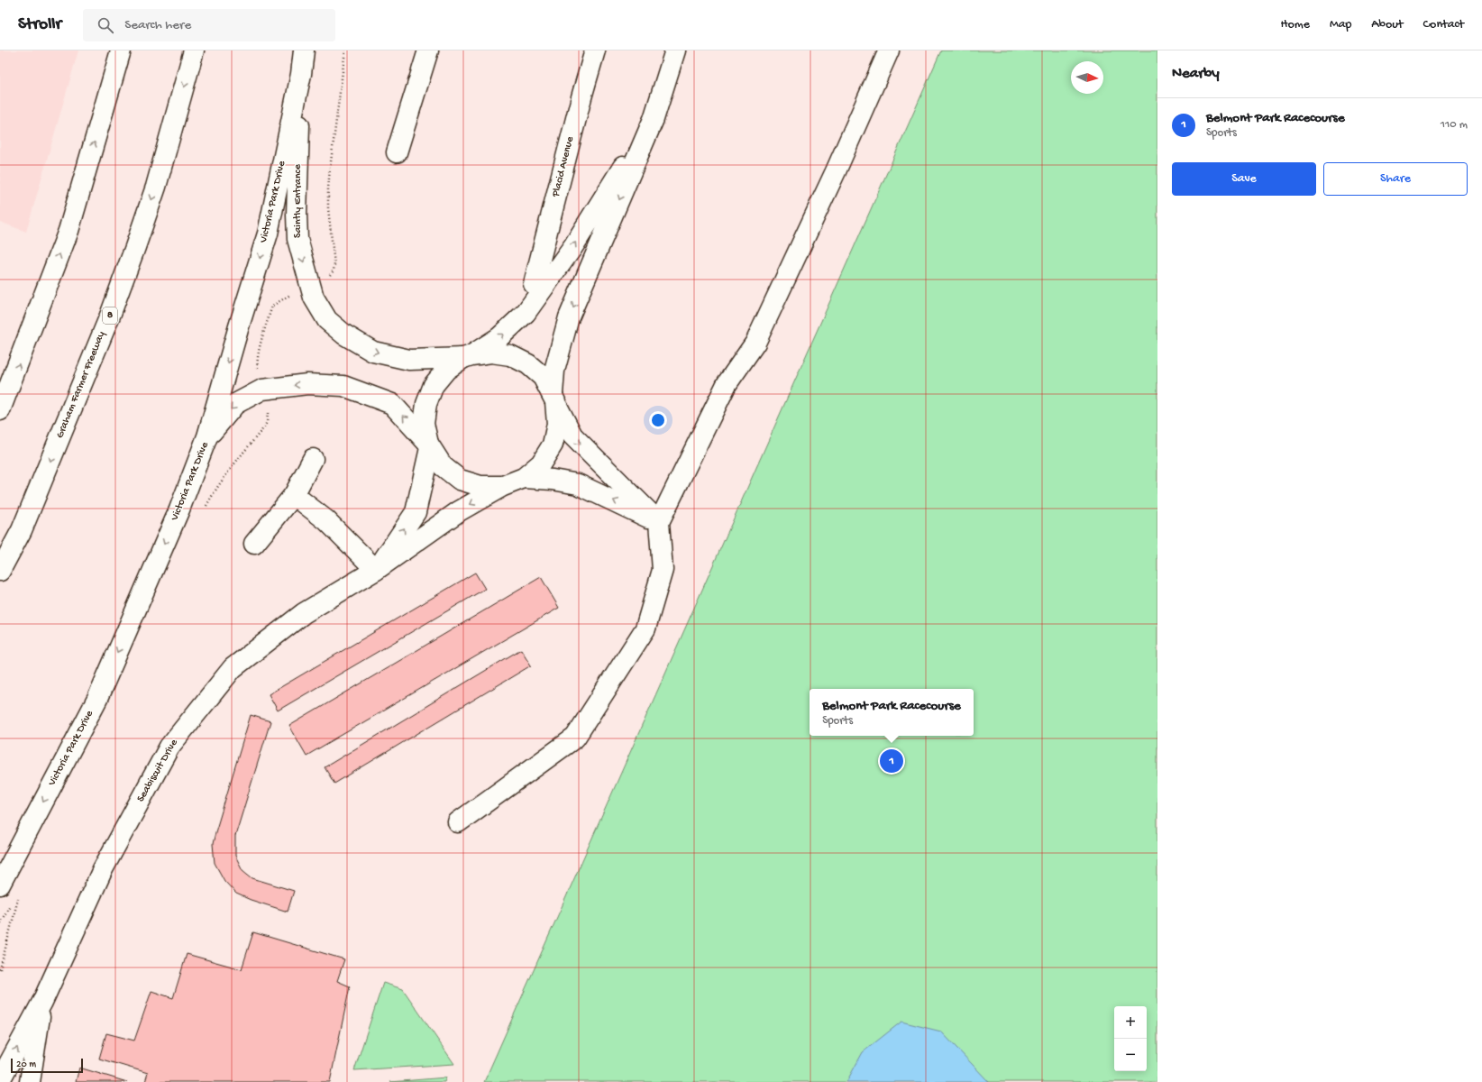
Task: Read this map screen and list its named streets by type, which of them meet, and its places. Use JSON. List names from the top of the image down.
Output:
{
  "streets": {
    "main road": [
      "Placid Avenue",
      "Saintly Entrance",
      "Victoria Park Drive",
      "8",
      "Graham Farmer Freeway",
      "Seabiscuit Drive"
    ]
  },
  "crossings": [
    ["Saintly Entrance", "Victoria Park Drive"]
  ],
  "one_way": ["Saintly Entrance", "Victoria Park Drive"],
  "scale_bar": "20 m",
  "north": "right",
  "page": {
    "header": "Strollr",
    "search": "Search here",
    "nav": [
      "Home",
      "Map",
      "About",
      "Contact"
    ],
    "heading": "Nearby",
    "list": [
      {
        "mark": "1",
        "name": "Belmont Park Racecourse",
        "note": "Sports",
        "value": "110 m"
      }
    ],
    "buttons": ["Save", "Share"],
    "popup": ["Belmont Park Racecourse", "Sports"],
    "pins": "1",
    "map_buttons": ["+", "−"],
    "scale": "20 m"
  }
}
